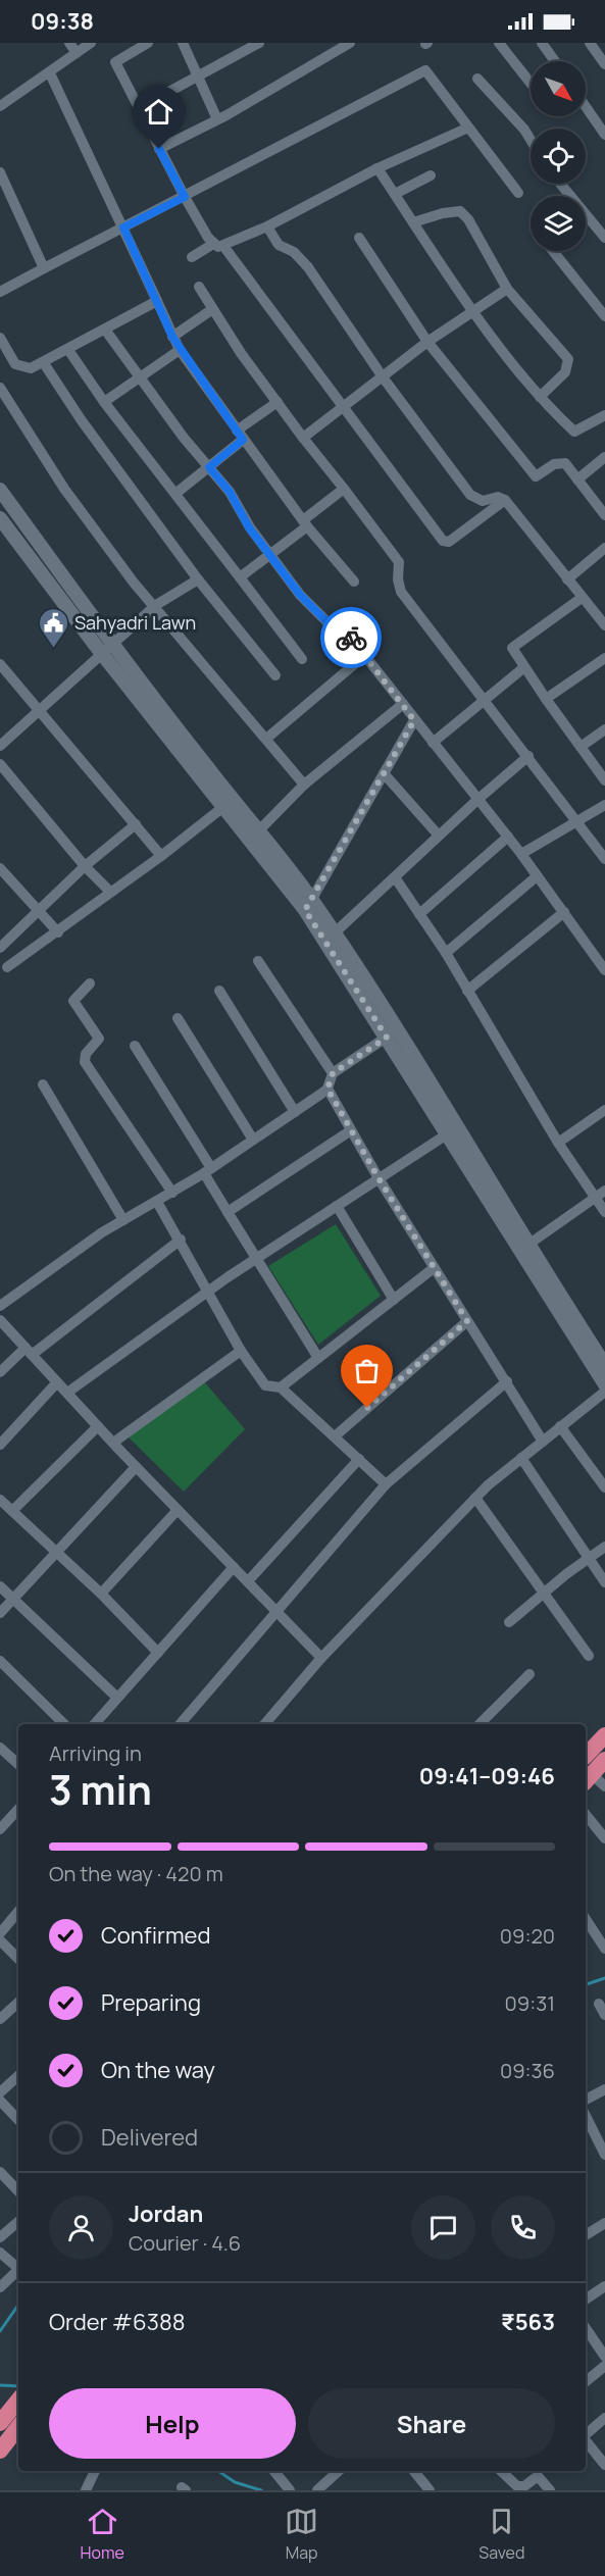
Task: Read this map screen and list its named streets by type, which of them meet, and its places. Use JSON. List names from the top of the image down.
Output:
{
  "places": {
    "public building": ["Sahyadri Lawn"]
  },
  "north": "bottom right",
  "page": {
    "status": "09:38",
    "heading": ["3 min", "Arriving in", "09:41–09:46"],
    "panel": [
      "Jordan",
      "Courier · 4.6",
      "Order #6388",
      "₹563"
    ],
    "bar": "On the way · 420 m",
    "list": [
      ["Confirmed", "09:20"],
      ["Preparing", "09:31"],
      ["On the way", "09:36"],
      "Delivered"
    ],
    "buttons": ["Help", "Share"],
    "tabs": ["Home", "Map", "Saved"]
  }
}
